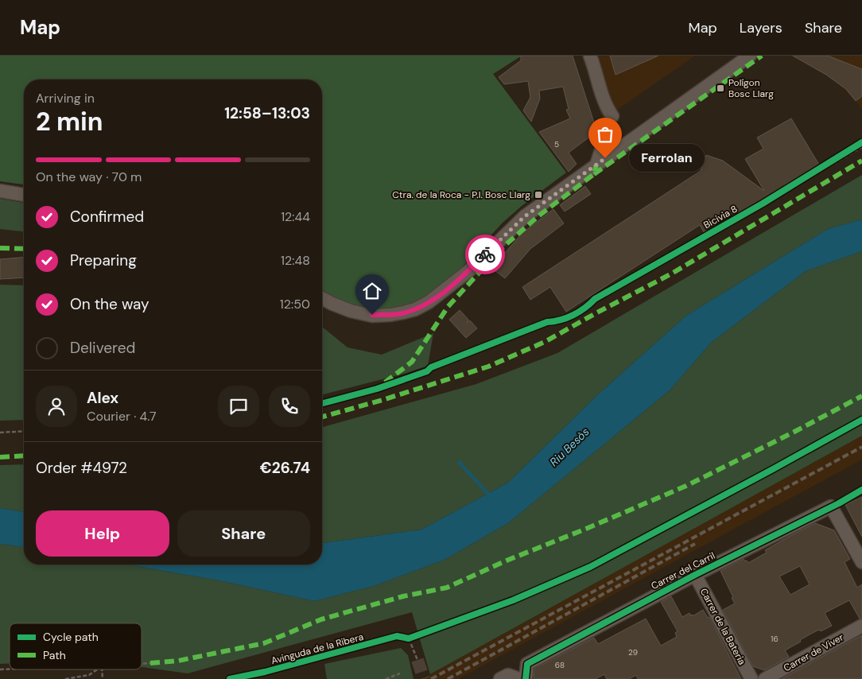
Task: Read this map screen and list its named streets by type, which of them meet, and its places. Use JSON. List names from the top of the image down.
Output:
{
  "streets": {
    "street": ["Carrer del Carril", "Carrer de la Bateria", "Carrer de Viver"],
    "cycle path": ["Bicivia 8", "Avinguda de la Ribera"]
  },
  "crossings": [
    ["Carrer del Carril", "Carrer de la Bateria"]
  ],
  "water": ["Riu Besòs"],
  "places": {
    "transit": ["Polígon Bosc Llarg", "Ctra. de la Roca - P.I. Bosc Llarg"],
    "other": ["Ferrolan"]
  },
  "house_numbers": [
    "5",
    "16",
    "29",
    "68"
  ],
  "legend": ["Cycle path", "Path"],
  "page": {
    "header": "Map",
    "nav": ["Map", "Layers", "Share"],
    "heading": ["2 min", "Arriving in", "12:58–13:03"],
    "panel": [
      "Alex",
      "Courier · 4.7",
      "Order #4972",
      "€26.74"
    ],
    "bubble": "Ferrolan",
    "bar": "On the way · 70 m",
    "list": [
      ["Confirmed", "12:44"],
      ["Preparing", "12:48"],
      ["On the way", "12:50"],
      "Delivered"
    ],
    "buttons": ["Help", "Share"]
  }
}
